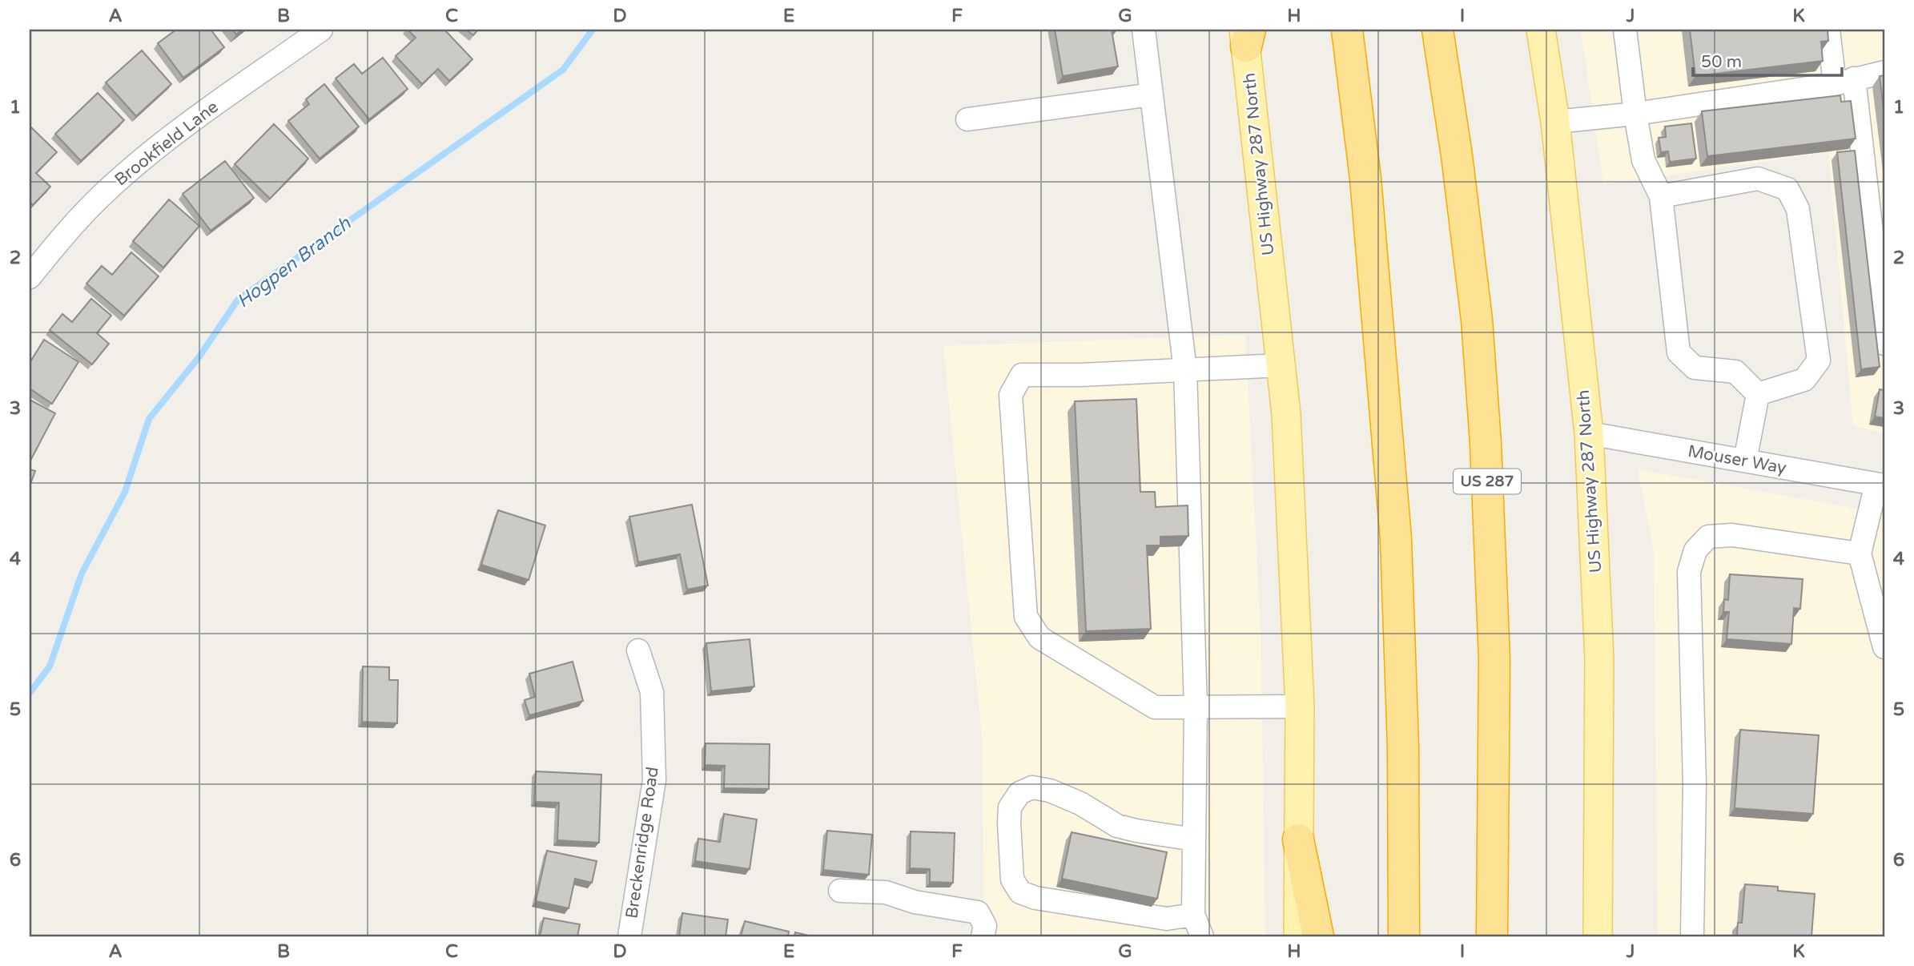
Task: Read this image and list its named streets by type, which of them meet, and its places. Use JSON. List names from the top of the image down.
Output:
{
  "streets": {
    "highway": ["US 287"],
    "main road": ["US Highway 287 North"],
    "street": ["Brookfield Lane", "Mouser Way", "Breckenridge Road"]
  },
  "crossings": [
    ["US Highway 287 North", "Mouser Way"]
  ],
  "water": ["Hogpen Branch"],
  "scale_bar": "50 m",
  "grid": {
    "columns": [
      "A",
      "B",
      "C",
      "D",
      "E",
      "F",
      "G",
      "H",
      "I",
      "J",
      "K"
    ],
    "rows": [
      "1",
      "2",
      "3",
      "4",
      "5",
      "6"
    ]
  }
}
